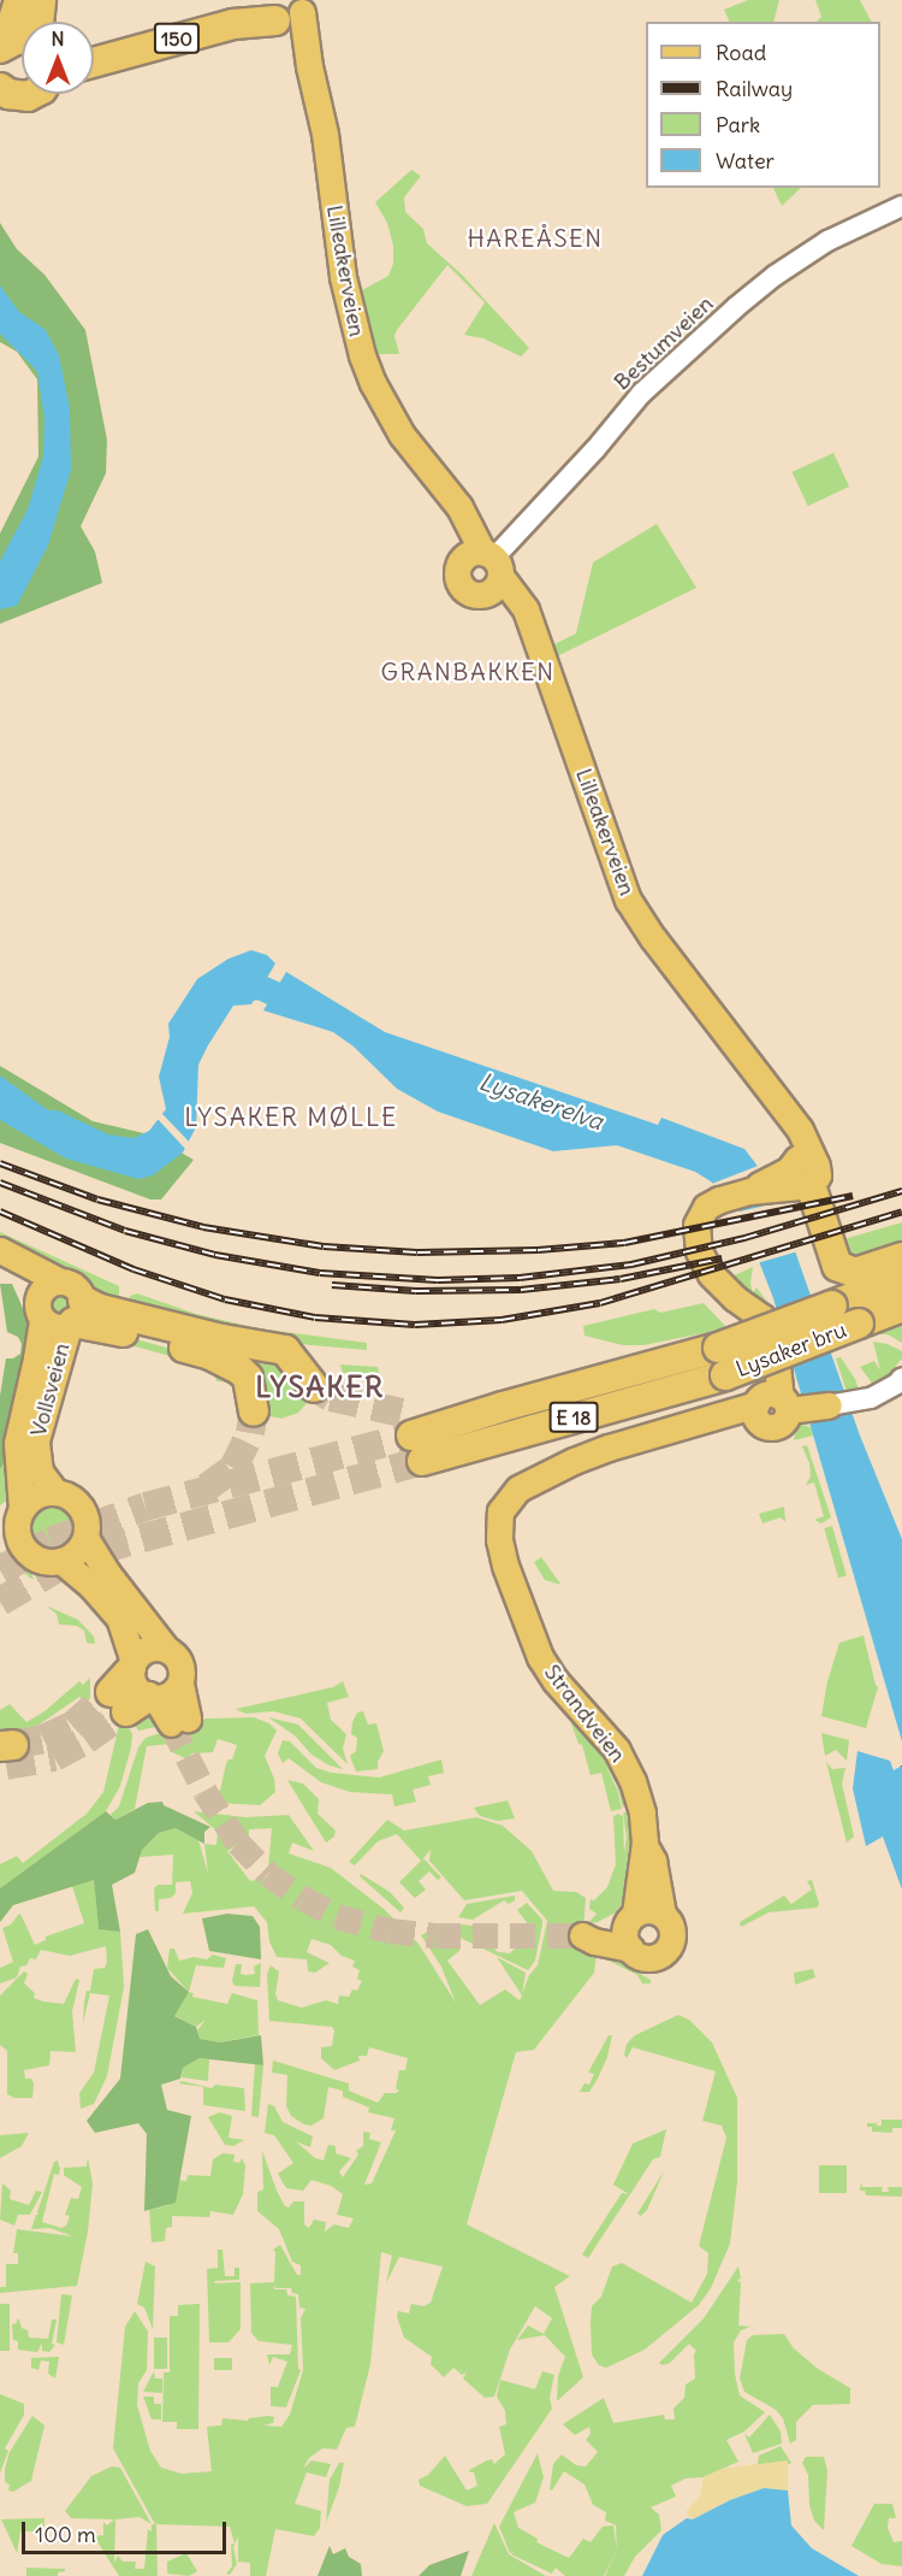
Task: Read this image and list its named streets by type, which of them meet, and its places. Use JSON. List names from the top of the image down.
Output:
{
  "streets": {
    "highway": ["150", "Lysaker bru", "E 18"],
    "main road": ["Lilleakerveien", "Vollsveien", "Strandveien"],
    "street": ["Bestumveien"]
  },
  "crossings": [
    ["150", "Lilleakerveien"],
    ["Lilleakerveien", "Bestumveien"],
    ["Lysaker bru", "E 18"]
  ],
  "districts": [
    "HAREÅSEN",
    "GRANBAKKEN",
    "LYSAKER MØLLE",
    "LYSAKER"
  ],
  "water": ["Lysakerelva"],
  "legend": [
    "Road",
    "Railway",
    "Park",
    "Water"
  ],
  "scale_bar": "100 m",
  "north": "top"
}
